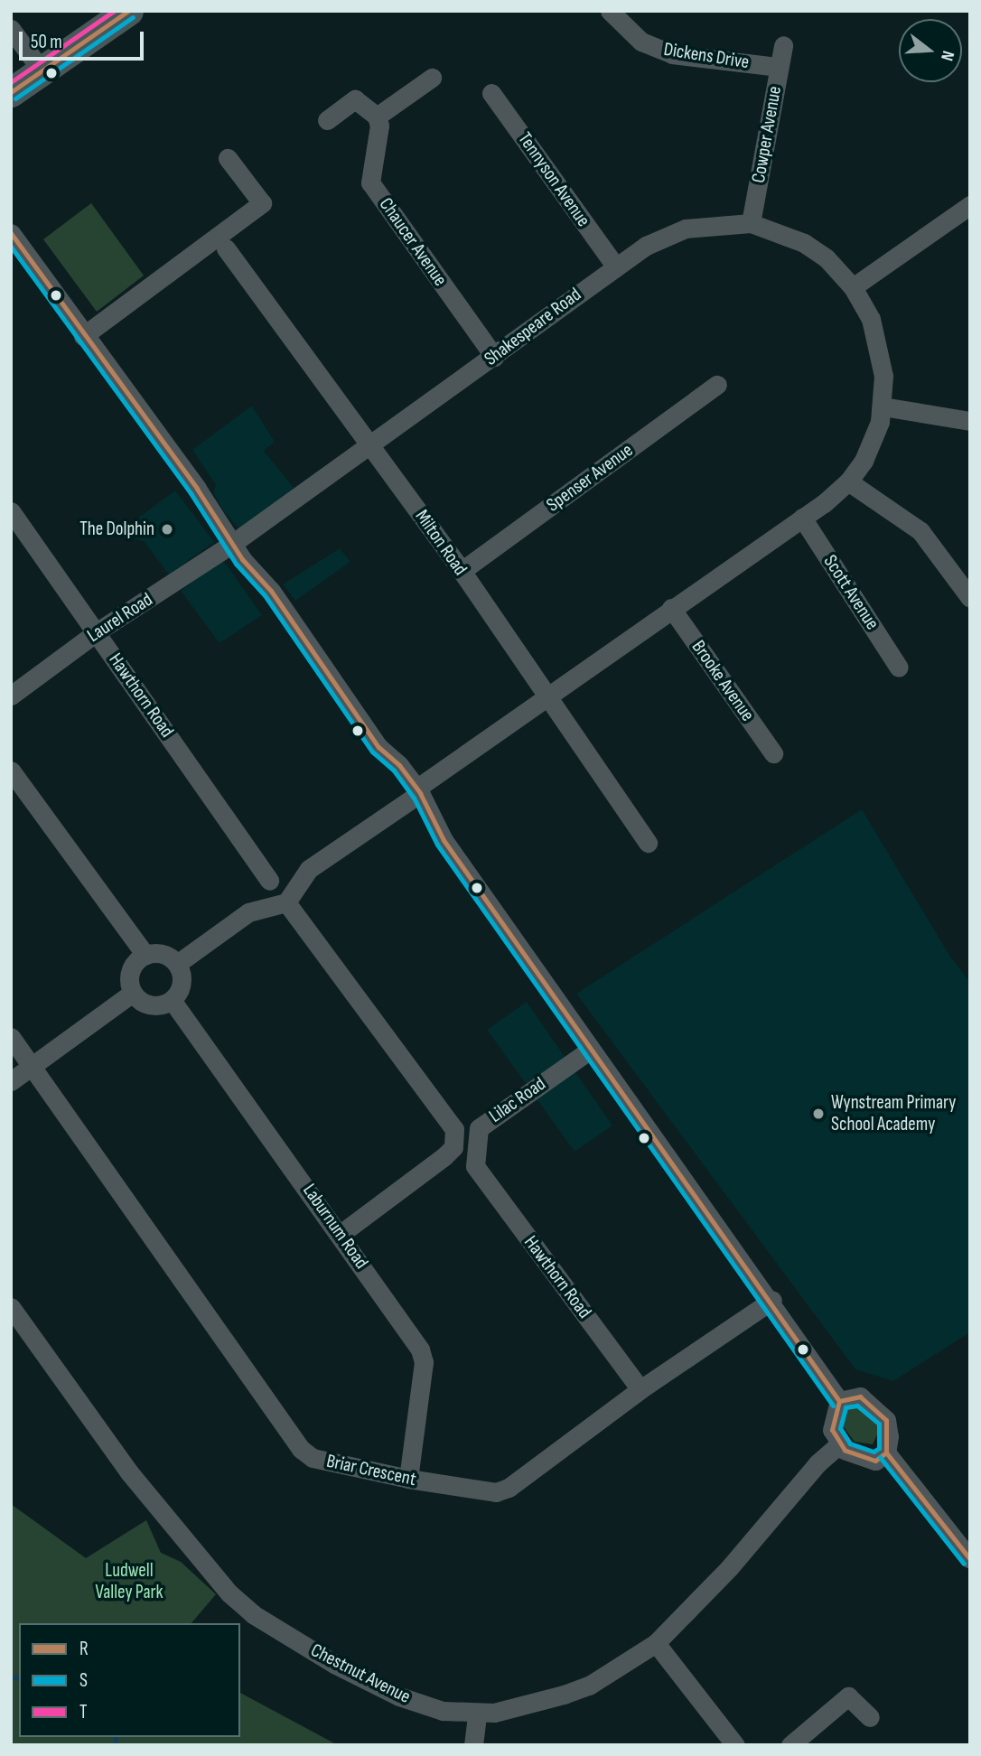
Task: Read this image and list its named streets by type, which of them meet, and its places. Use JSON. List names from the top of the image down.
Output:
{
  "streets": {
    "street": [
      "Dickens Drive",
      "Cowper Avenue",
      "Tennyson Avenue",
      "Chaucer Avenue",
      "Shakespeare Road",
      "Spenser Avenue",
      "Milton Road",
      "Scott Avenue",
      "Laurel Road",
      "Brooke Avenue",
      "Hawthorn Road",
      "Lilac Road",
      "Laburnum Road",
      "Briar Crescent",
      "Chestnut Avenue"
    ]
  },
  "crossings": [
    ["Dickens Drive", "Cowper Avenue"],
    ["Cowper Avenue", "Shakespeare Road"],
    ["Tennyson Avenue", "Shakespeare Road"],
    ["Chaucer Avenue", "Shakespeare Road"],
    ["Shakespeare Road", "Milton Road"],
    ["Shakespeare Road", "Scott Avenue"],
    ["Shakespeare Road", "Laurel Road"],
    ["Shakespeare Road", "Brooke Avenue"],
    ["Spenser Avenue", "Milton Road"],
    ["Laurel Road", "Hawthorn Road"],
    ["Hawthorn Road", "Lilac Road"],
    ["Hawthorn Road", "Briar Crescent"],
    ["Laburnum Road", "Briar Crescent"]
  ],
  "parks": ["Ludwell Valley Park"],
  "places": ["The Dolphin", "Wynstream Primary School Academy"],
  "lines": ["transit line R", "transit line T", "transit line S"],
  "legend": ["R", "S", "T"],
  "scale_bar": "50 m",
  "north": "right"
}
